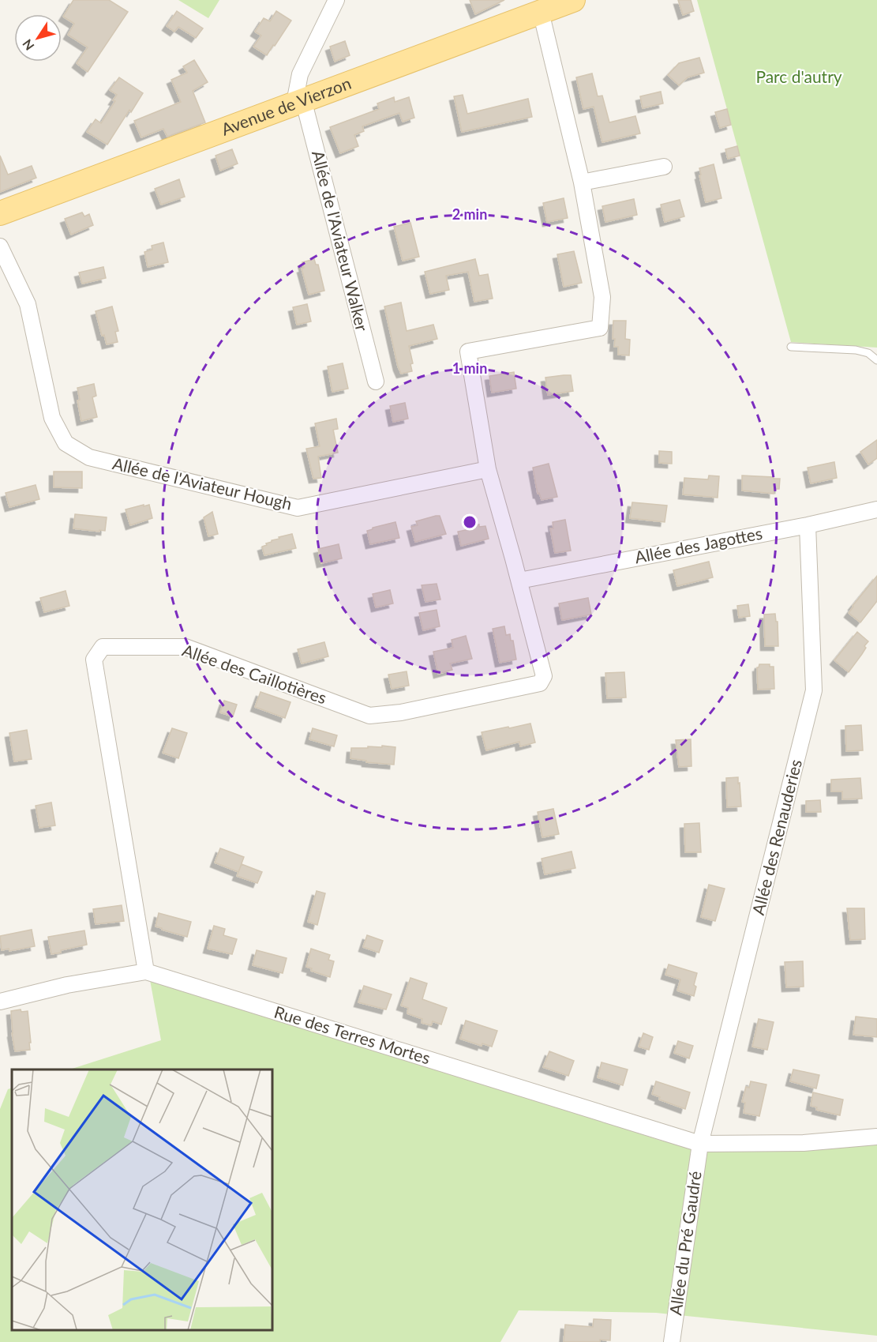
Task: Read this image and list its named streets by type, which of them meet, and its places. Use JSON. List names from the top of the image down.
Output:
{
  "streets": {
    "main road": ["Avenue de Vierzon"],
    "street": [
      "Allée de l'Aviateur Walker",
      "Allée de l'Aviateur Hough",
      "Allée des Jagottes",
      "Allée des Caillotières",
      "Allée des Renauderies",
      "Rue des Terres Mortes",
      "Allée du Pré Gaudré"
    ]
  },
  "crossings": [
    ["Avenue de Vierzon", "Allée de l'Aviateur Walker"],
    ["Allée des Jagottes", "Allée des Caillotières"],
    ["Allée des Jagottes", "Allée des Renauderies"],
    ["Allée des Caillotières", "Rue des Terres Mortes"],
    ["Allée des Renauderies", "Rue des Terres Mortes"],
    ["Allée des Renauderies", "Allée du Pré Gaudré"],
    ["Rue des Terres Mortes", "Allée du Pré Gaudré"]
  ],
  "parks": ["Parc d'autry"],
  "north": "bottom left",
  "rings": ["2 min", "1 min"]
}
